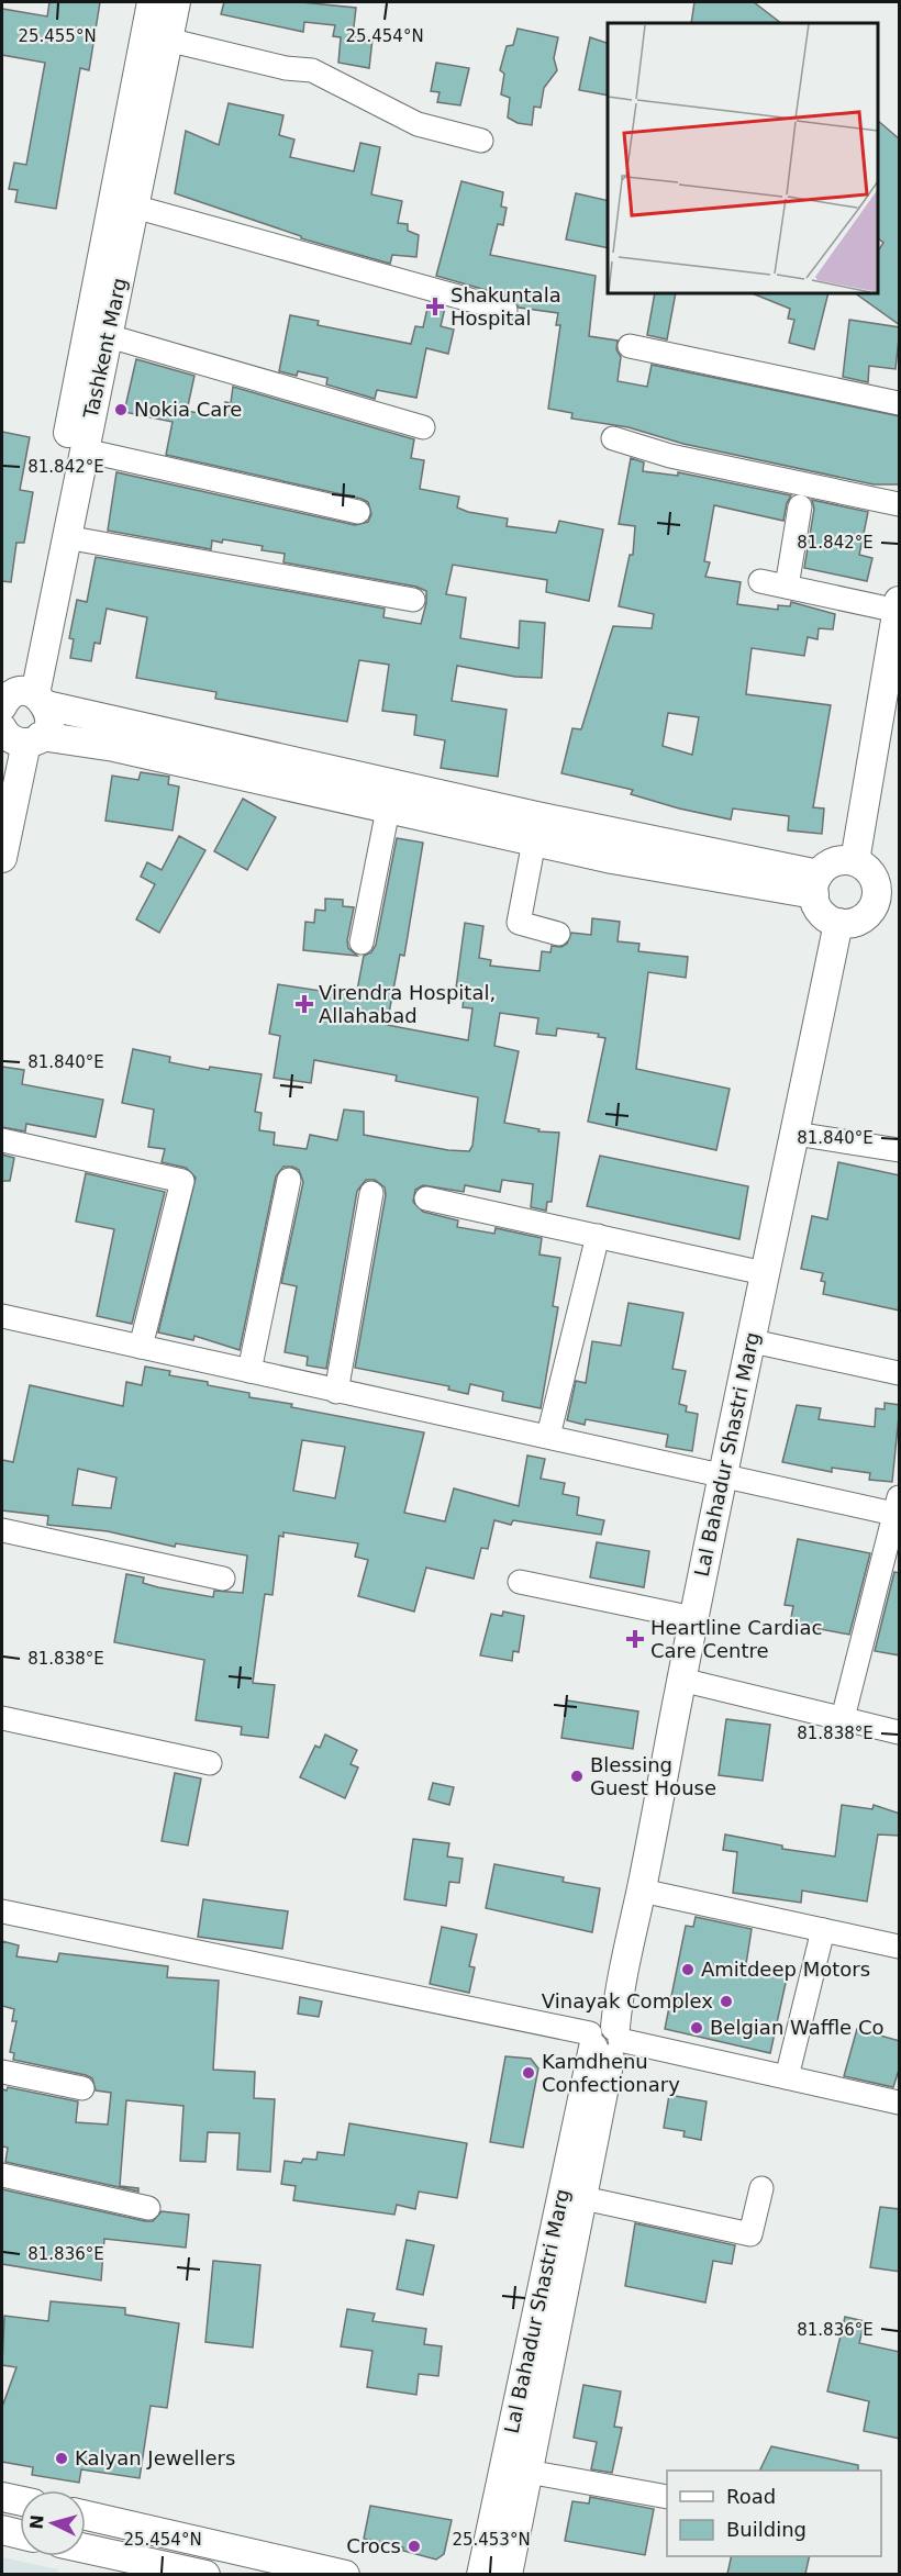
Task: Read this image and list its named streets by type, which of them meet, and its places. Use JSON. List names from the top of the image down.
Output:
{
  "streets": {
    "street": ["Tashkent Marg", "Lal Bahadur Shastri Marg"]
  },
  "places": {
    "health": ["Shakuntala Hospital", "Virendra Hospital, Allahabad", "Heartline Cardiac Care Centre"],
    "other": [
      "Nokia Care",
      "Blessing Guest House",
      "Amitdeep Motors",
      "Vinayak Complex",
      "Belgian Waffle Co",
      "Kamdhenu Confectionary",
      "Kalyan Jewellers",
      "Crocs"
    ]
  },
  "legend": ["Road", "Building"],
  "north": "left",
  "coordinates": [
    "25.455°N",
    "25.454°N",
    "81.842°E",
    "81.840°E",
    "81.838°E",
    "81.836°E",
    "25.453°N"
  ]
}
